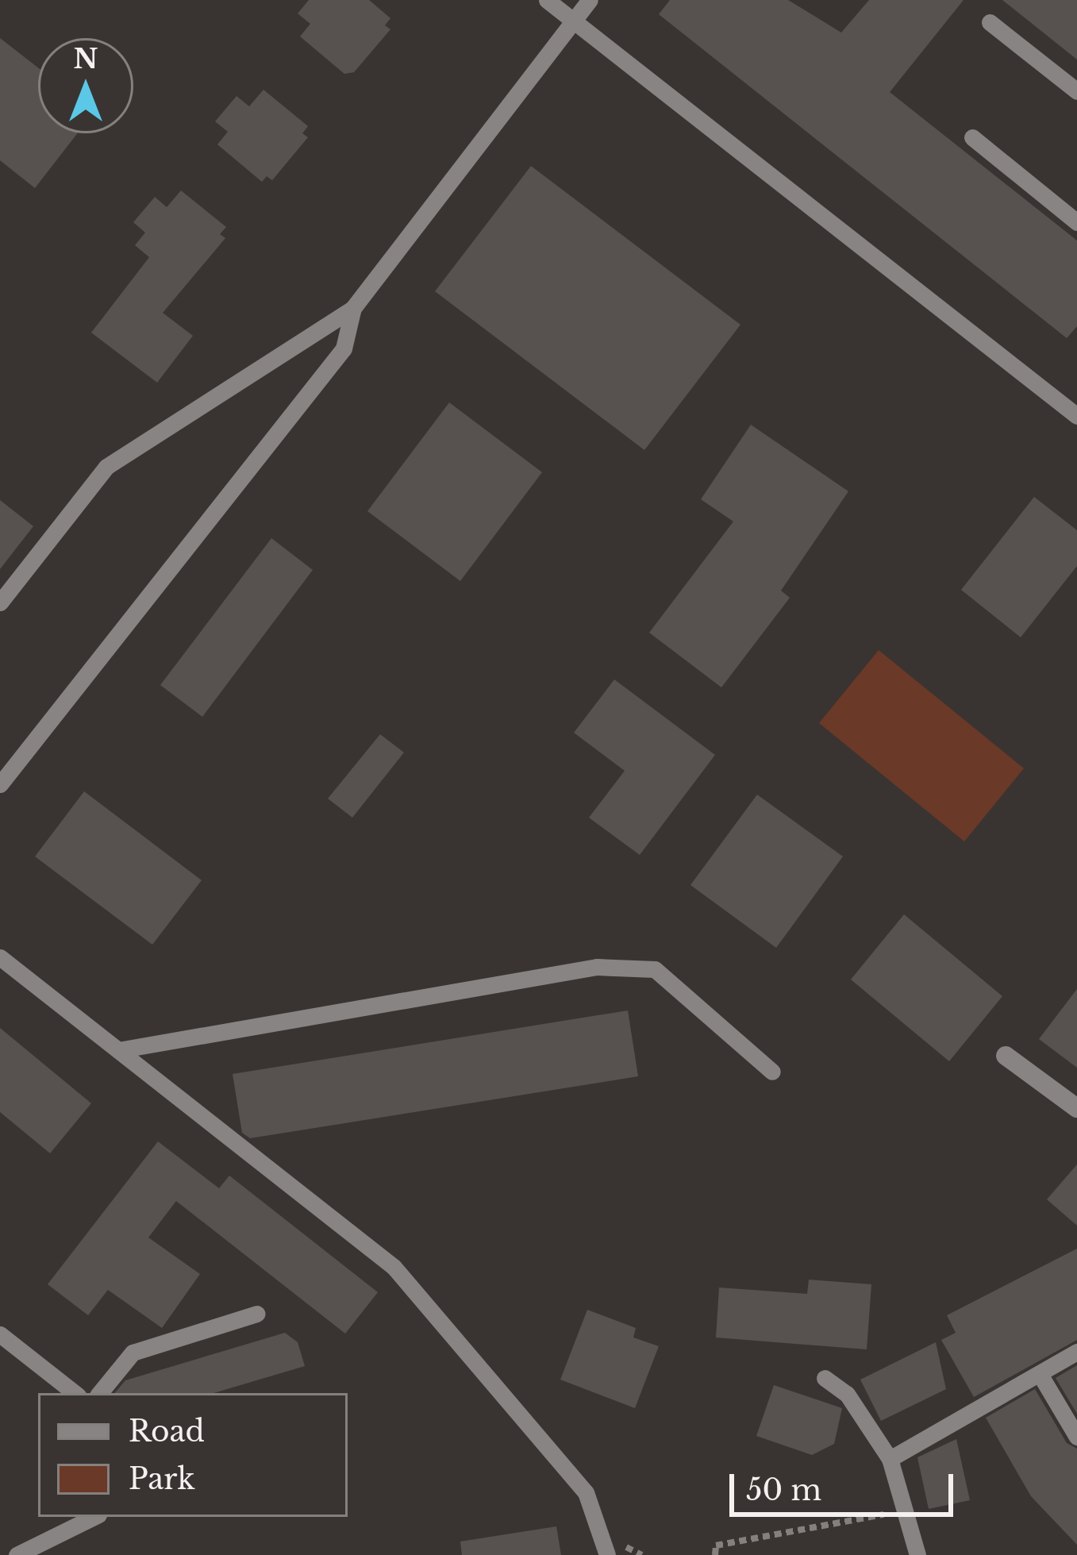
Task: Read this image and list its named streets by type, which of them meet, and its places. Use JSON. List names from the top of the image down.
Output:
{
  "legend": ["Road", "Park"],
  "scale_bar": "50 m",
  "north": "top"
}
